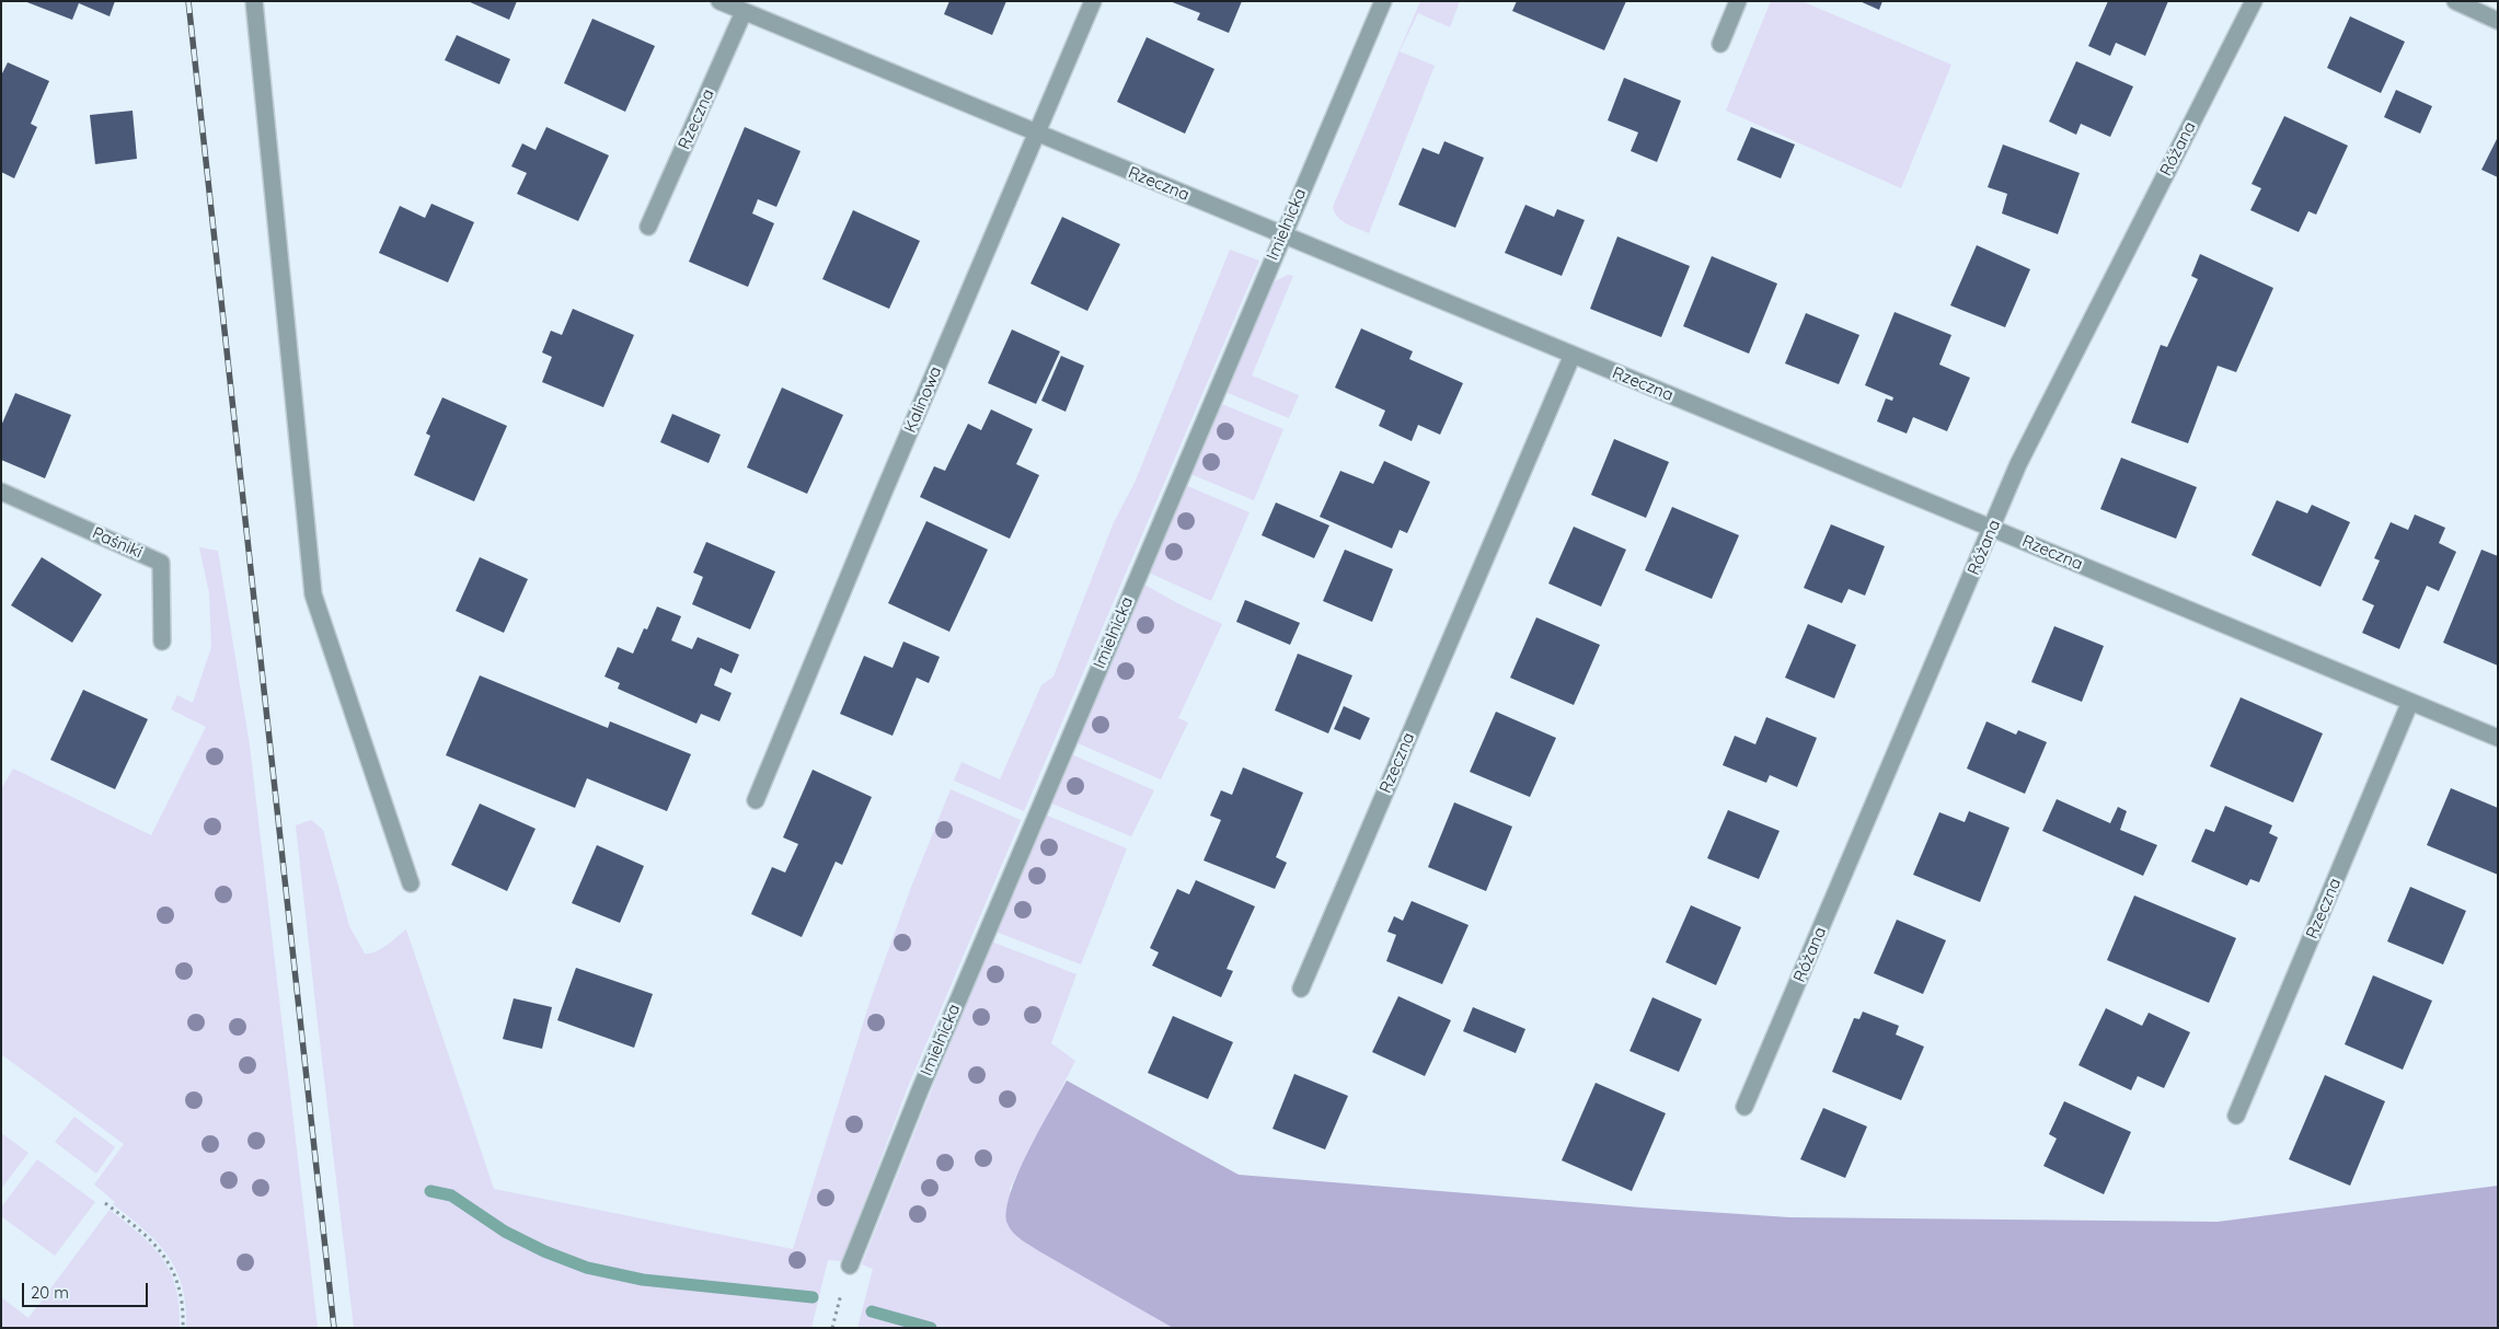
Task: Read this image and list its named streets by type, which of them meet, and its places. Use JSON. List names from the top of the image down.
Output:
{
  "streets": {
    "street": [
      "Rzeczna",
      "Różana",
      "Imielnicka",
      "Kalinowa",
      "Paśniki"
    ]
  },
  "crossings": [
    ["Rzeczna", "Różana"],
    ["Rzeczna", "Imielnicka"],
    ["Rzeczna", "Kalinowa"]
  ],
  "scale_bar": "20 m"
}
